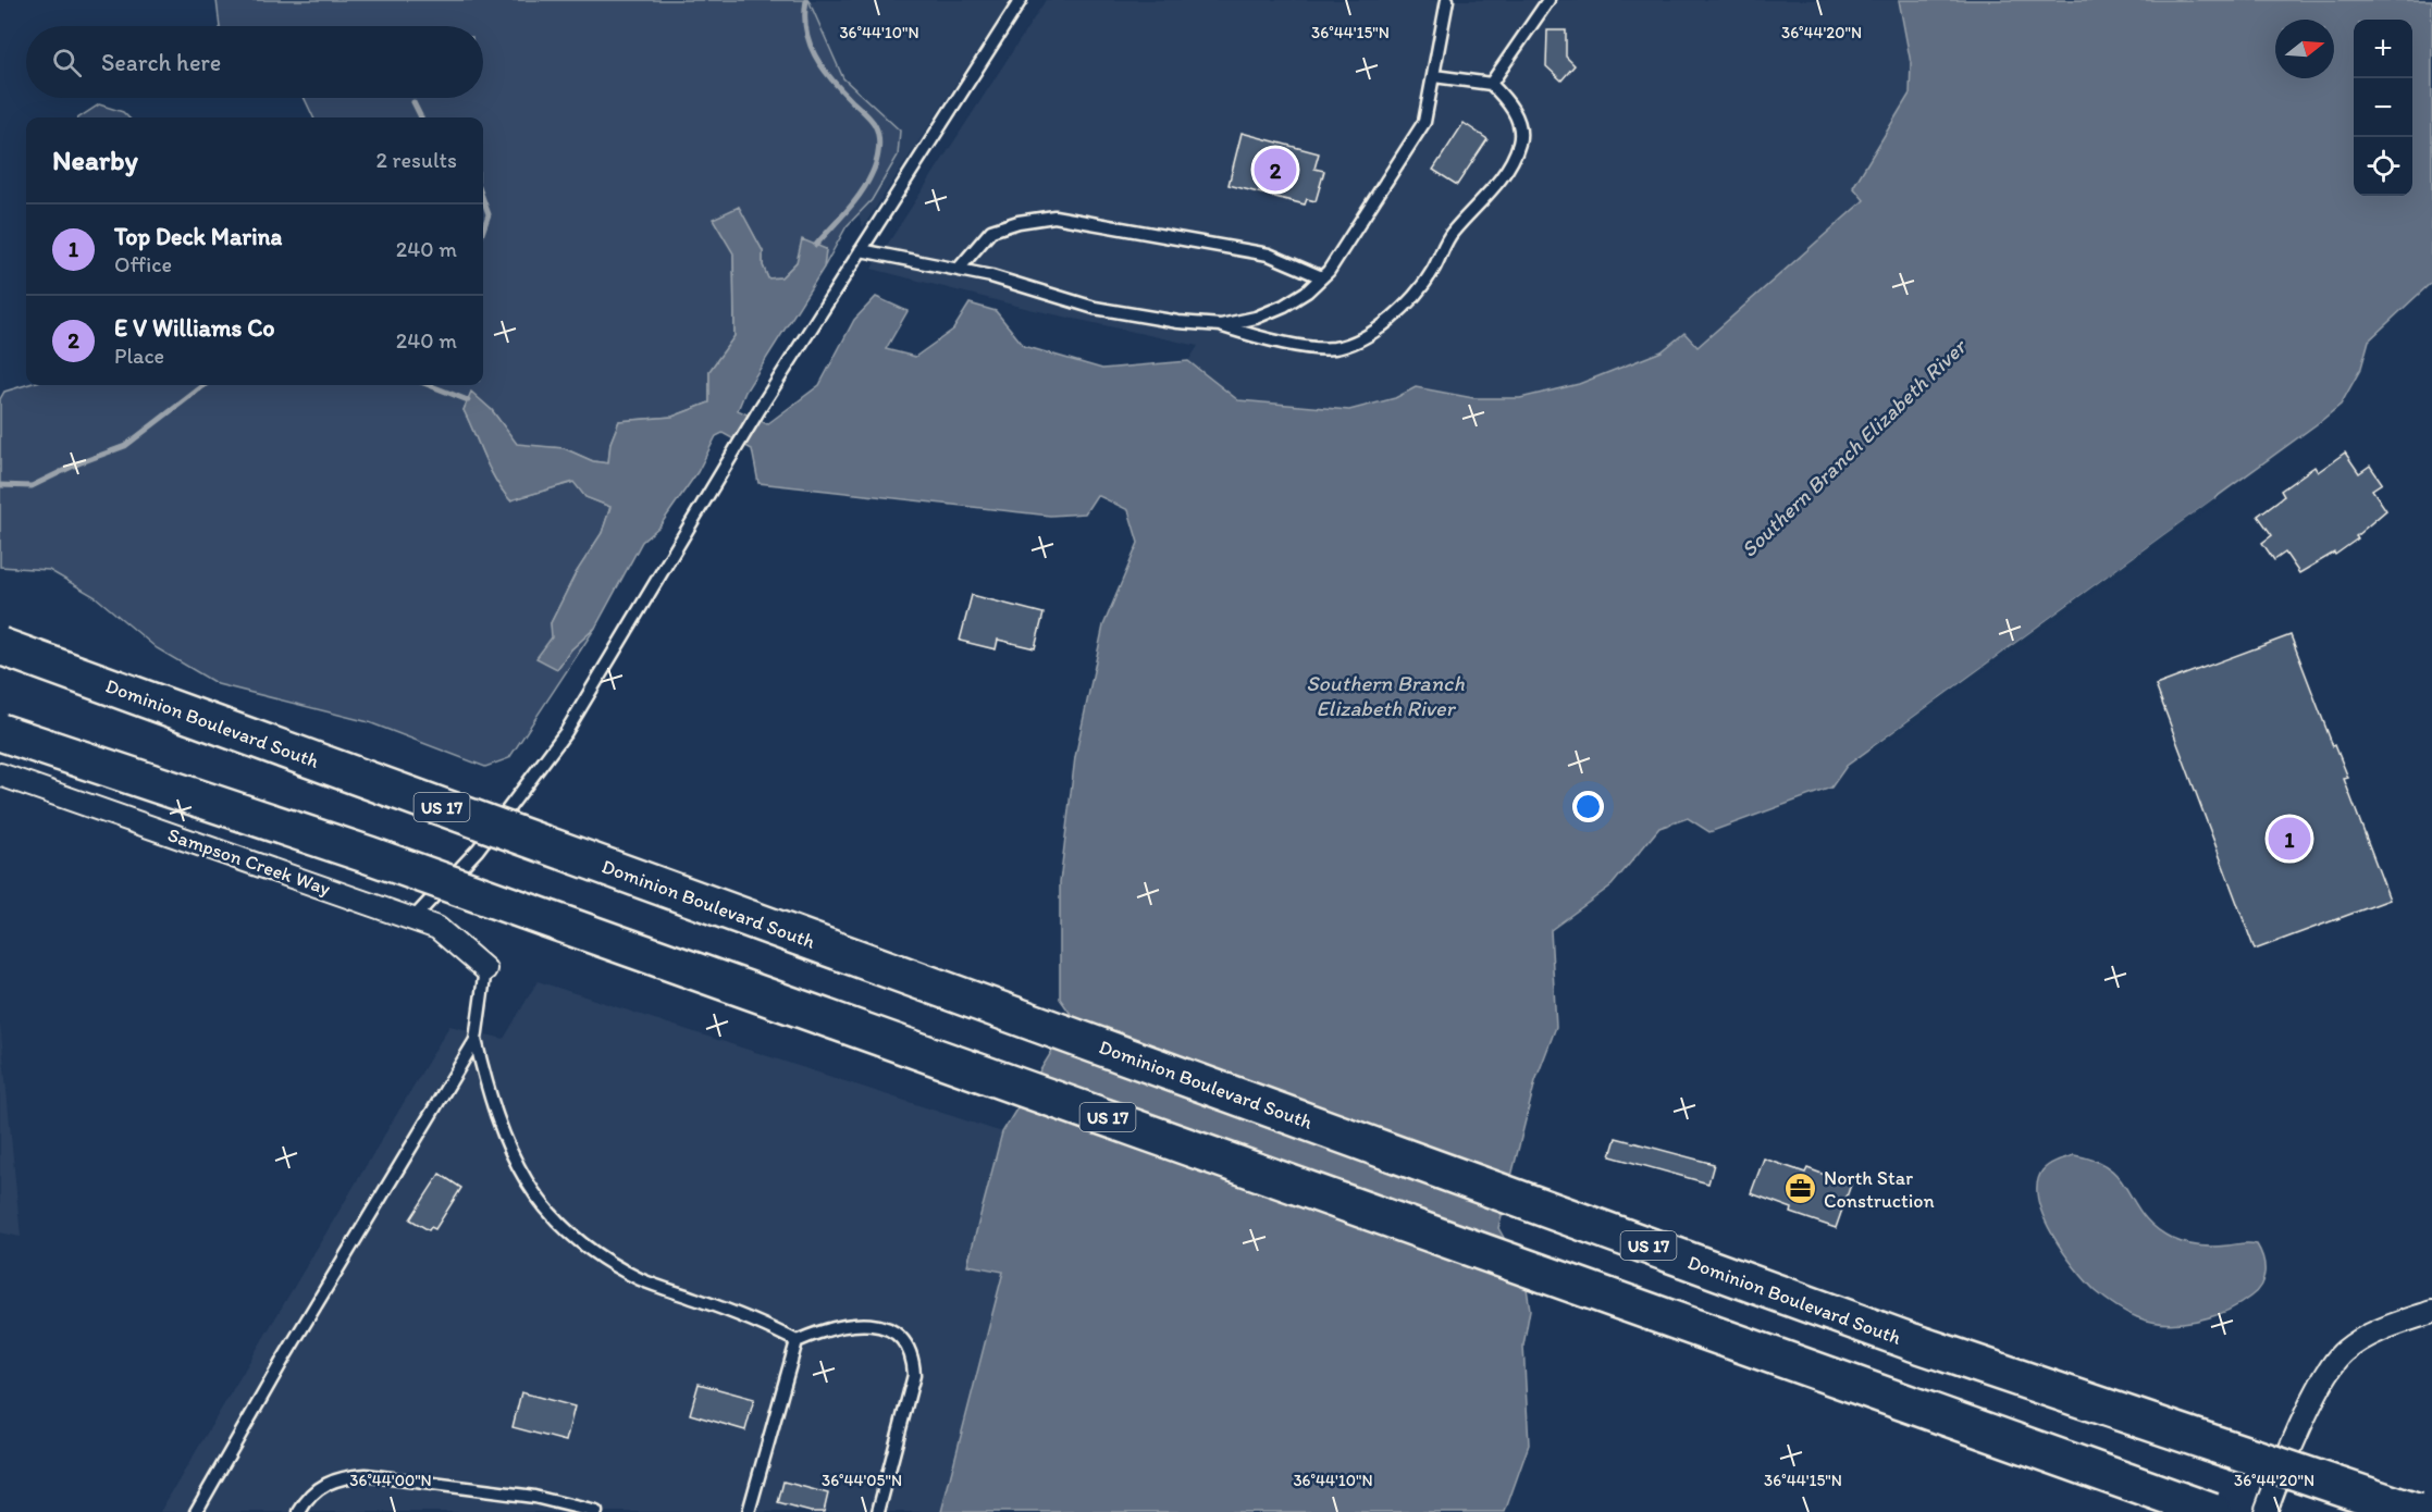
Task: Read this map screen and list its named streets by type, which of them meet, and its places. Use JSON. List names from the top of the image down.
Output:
{
  "streets": {
    "highway": ["Dominion Boulevard South", "US 17"],
    "street": ["Sampson Creek Way"]
  },
  "water": ["Southern Branch Elizabeth River"],
  "places": {
    "office": ["North Star Construction"]
  },
  "north": "right",
  "page": {
    "map_buttons": ["+", "−"],
    "search": "Search here",
    "heading": ["Nearby", "2 results"],
    "pins": ["2", "1"],
    "list": [
      {
        "mark": "1",
        "name": "Top Deck Marina",
        "note": "Office",
        "value": "240 m"
      },
      {
        "mark": "2",
        "name": "E V Williams Co",
        "note": "Place",
        "value": "240 m"
      }
    ]
  },
  "coordinates": [
    "36°44'10\"N",
    "36°44'15\"N",
    "36°44'20\"N",
    "36°44'00\"N",
    "36°44'05\"N"
  ]
}
